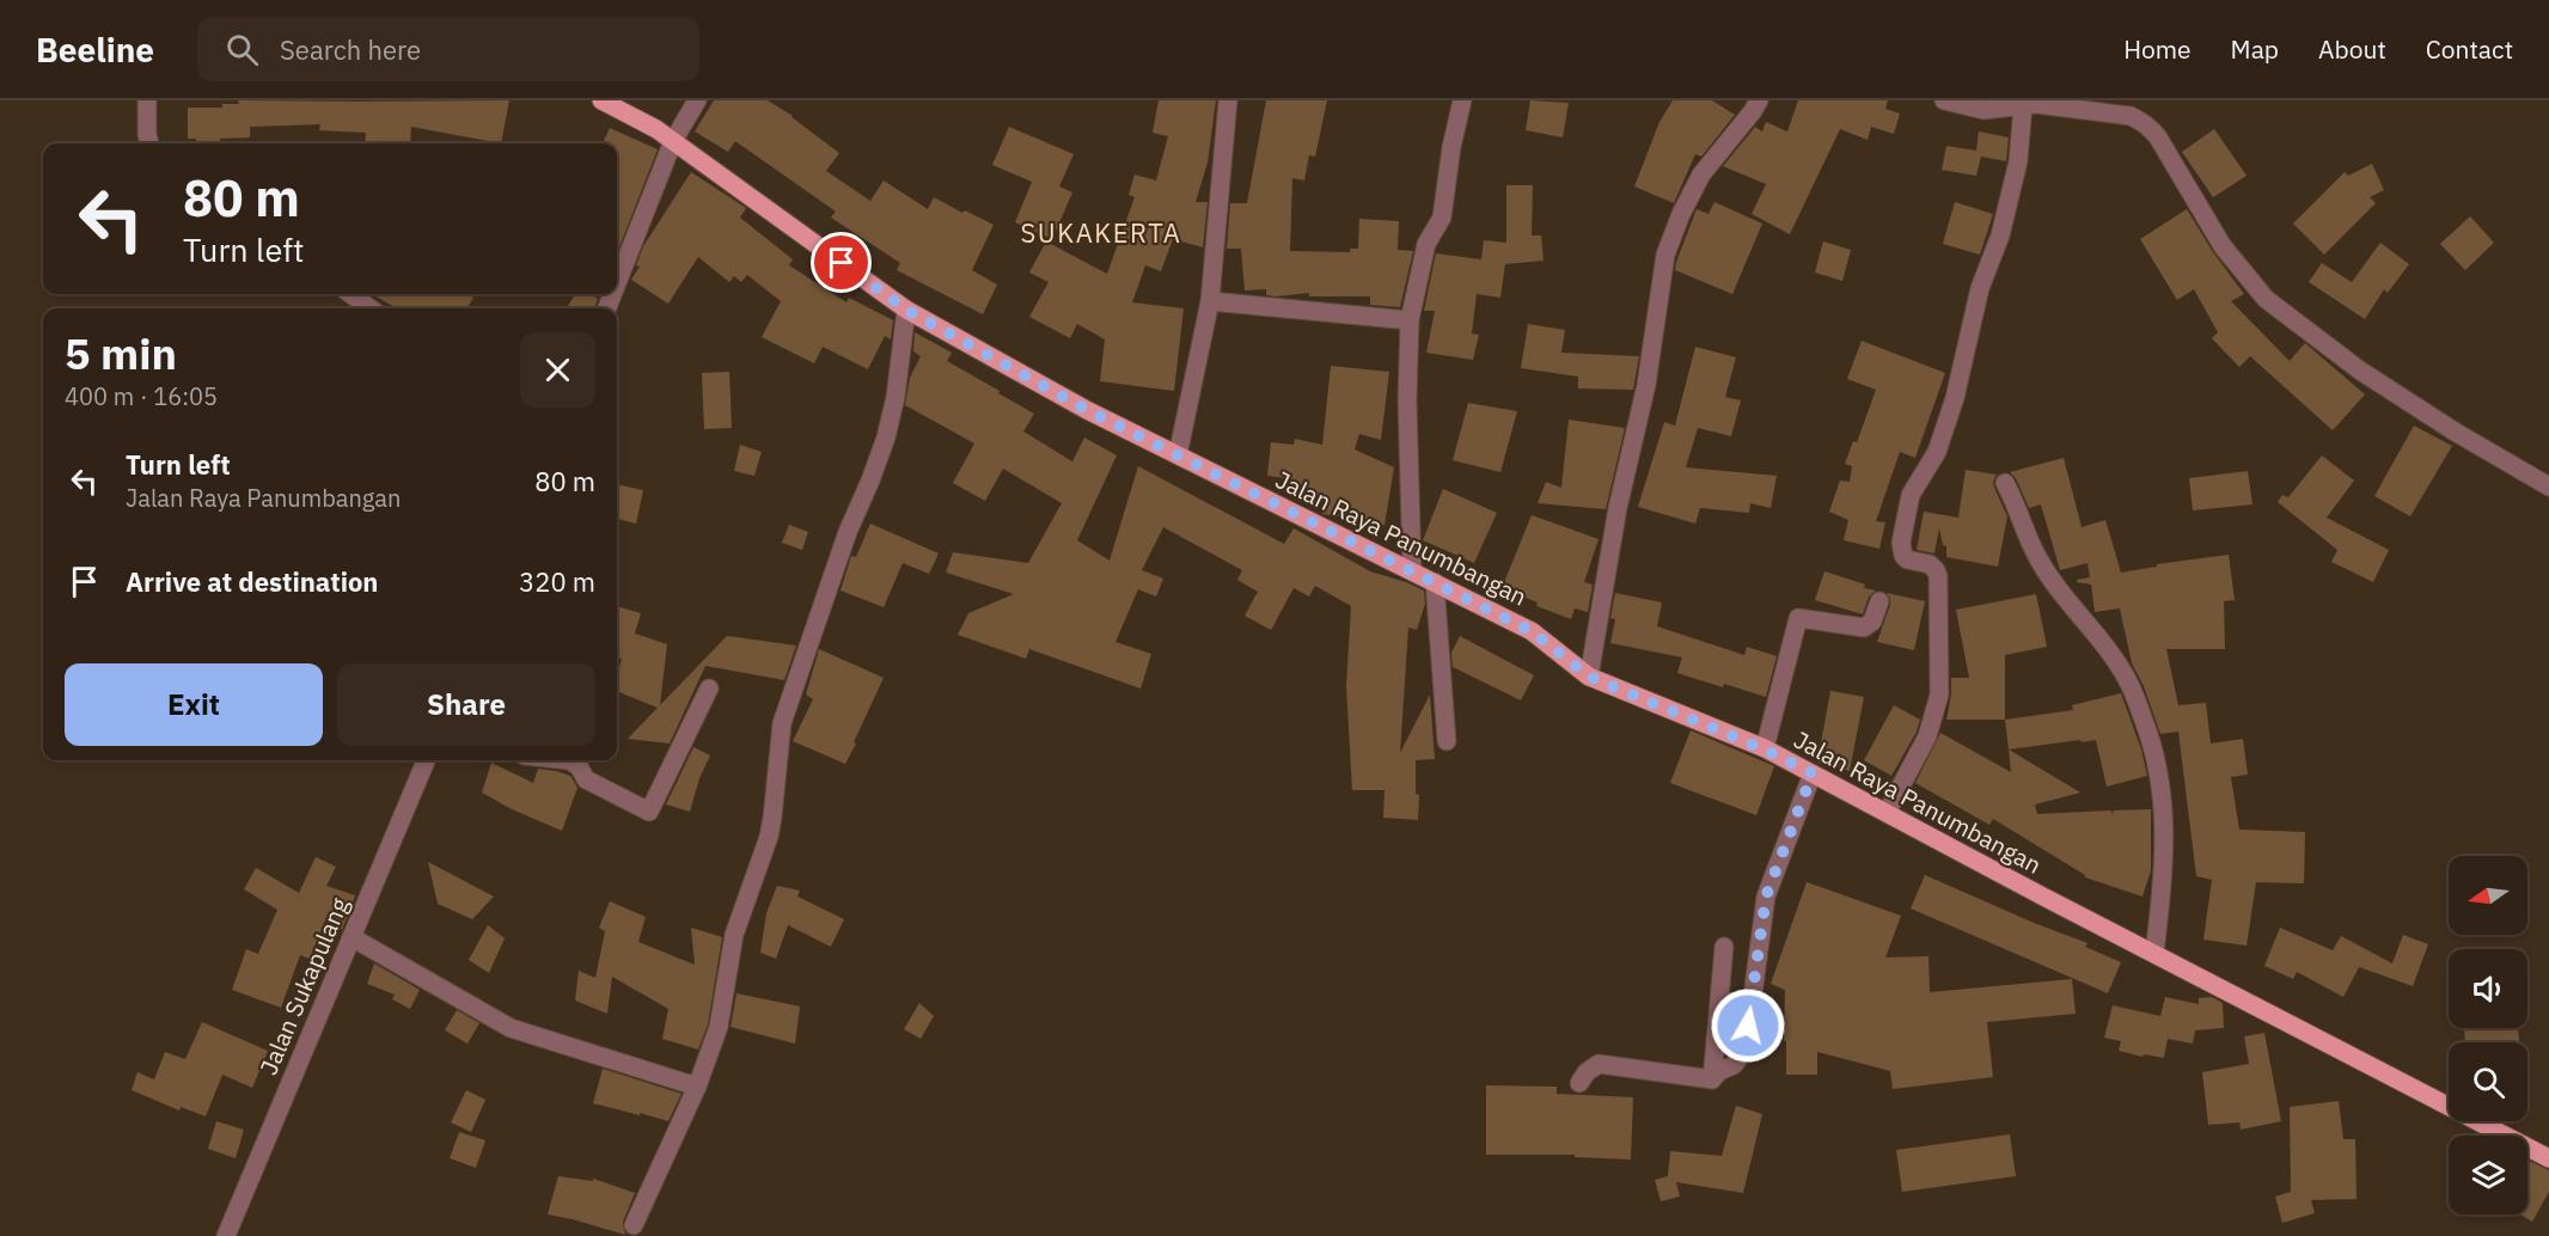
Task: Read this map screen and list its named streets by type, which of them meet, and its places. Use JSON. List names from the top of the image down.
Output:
{
  "streets": {
    "main road": ["Jalan Raya Panumbangan"],
    "street": ["Jalan Sukapulang"]
  },
  "districts": ["SUKAKERTA"],
  "north": "left",
  "page": {
    "header": "Beeline",
    "search": "Search here",
    "nav": [
      "Home",
      "Map",
      "About",
      "Contact"
    ],
    "turn": ["80 m", "Turn left"],
    "heading": ["5 min", "400 m · 16:05"],
    "list": [
      {
        "name": "Turn left",
        "note": "Jalan Raya Panumbangan",
        "value": "80 m"
      },
      {
        "name": "Arrive at destination",
        "value": "320 m"
      }
    ],
    "buttons": ["Exit", "Share"]
  }
}
